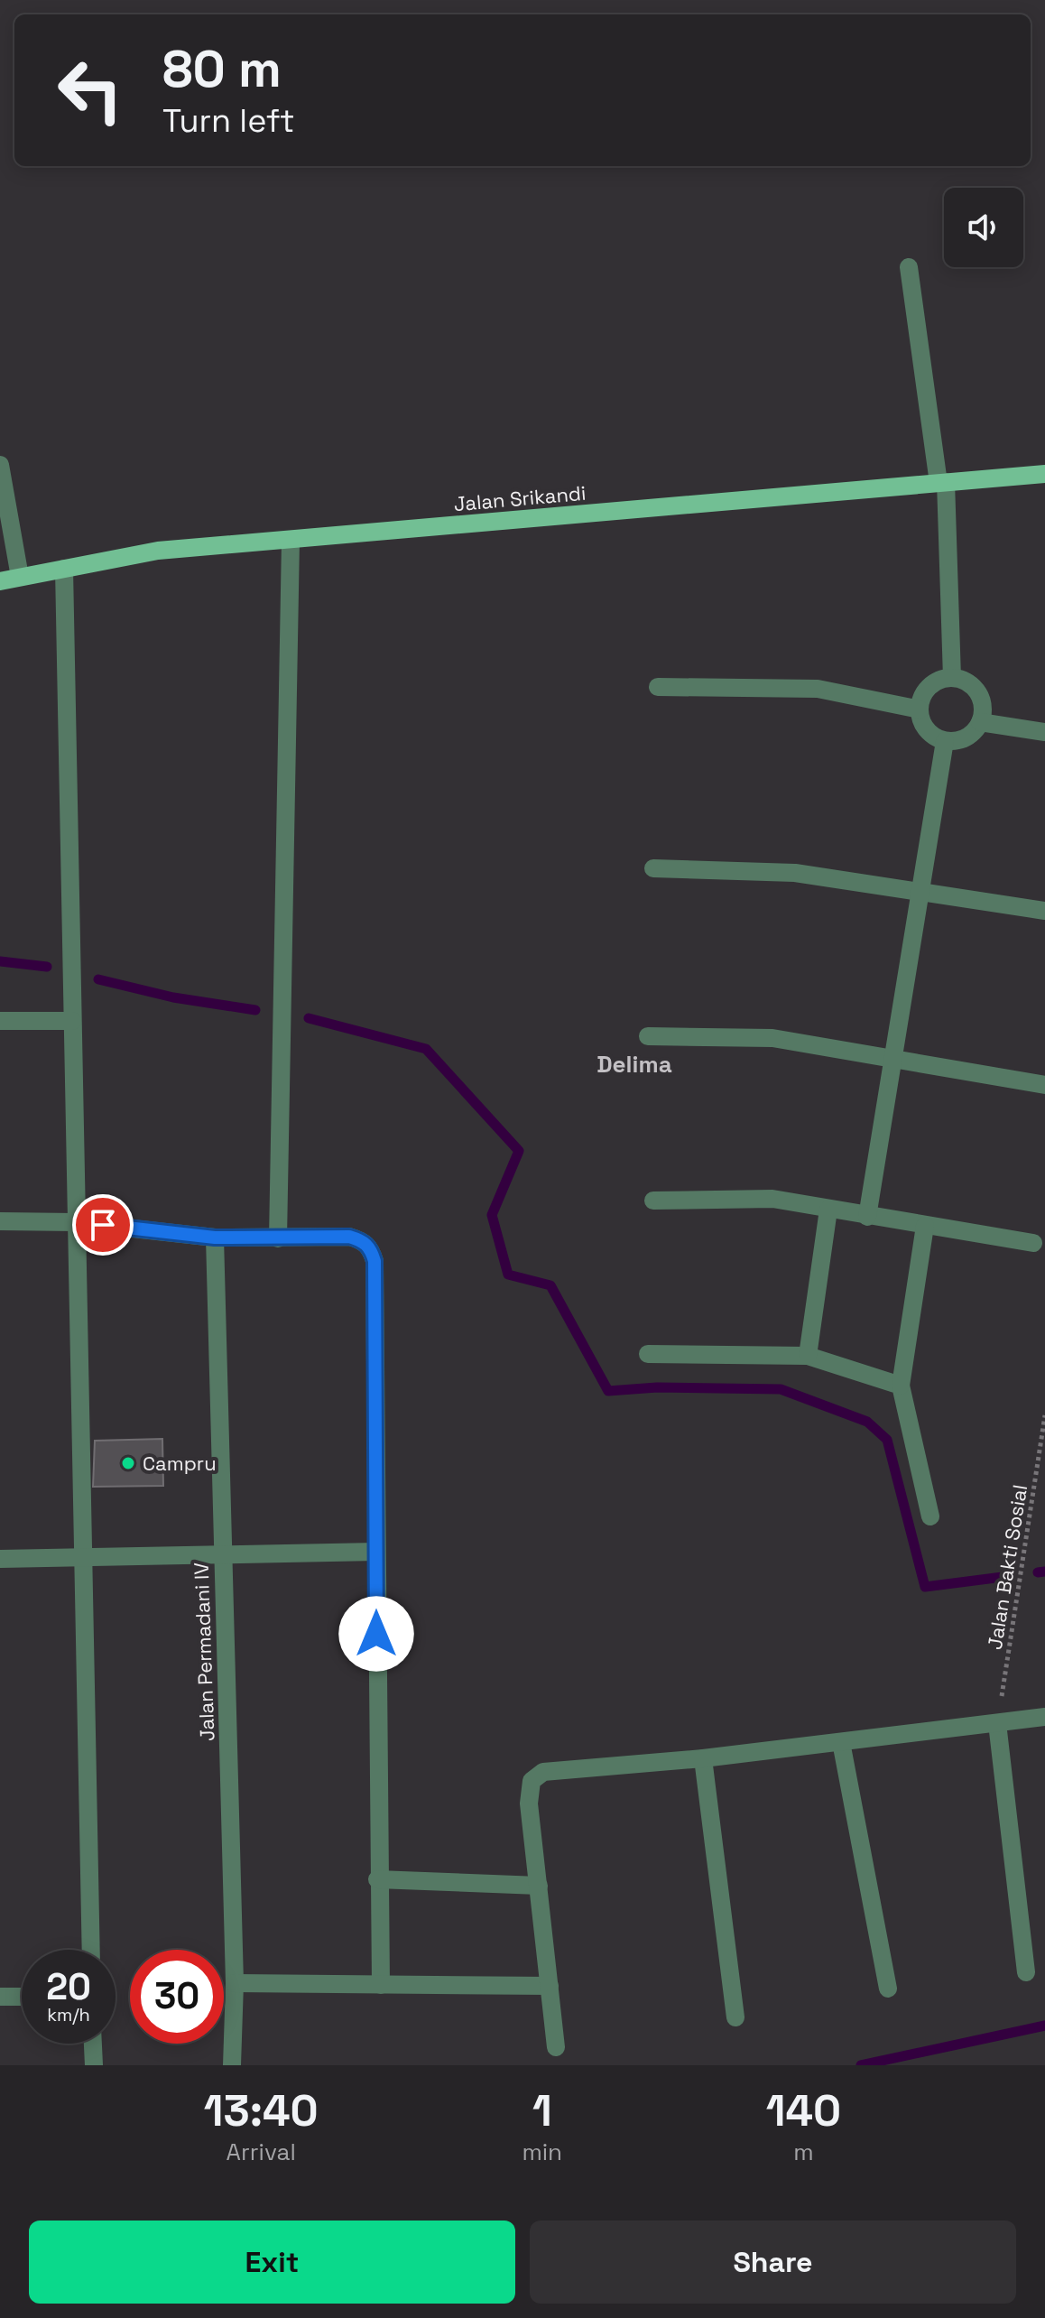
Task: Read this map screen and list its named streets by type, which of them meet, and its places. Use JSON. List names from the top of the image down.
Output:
{
  "streets": {
    "main road": ["Jalan Srikandi"],
    "street": ["Jalan Permadani IV"],
    "path": ["Jalan Bakti Sosial"]
  },
  "districts": ["Delima"],
  "places": ["Campru"],
  "page": {
    "turn": ["80 m", "Turn left"],
    "speed": "20 km/h",
    "limit": "30",
    "eta": [
      "13:40",
      "Arrival",
      "1",
      "min",
      "140",
      "m"
    ],
    "buttons": ["Exit", "Share"]
  }
}
